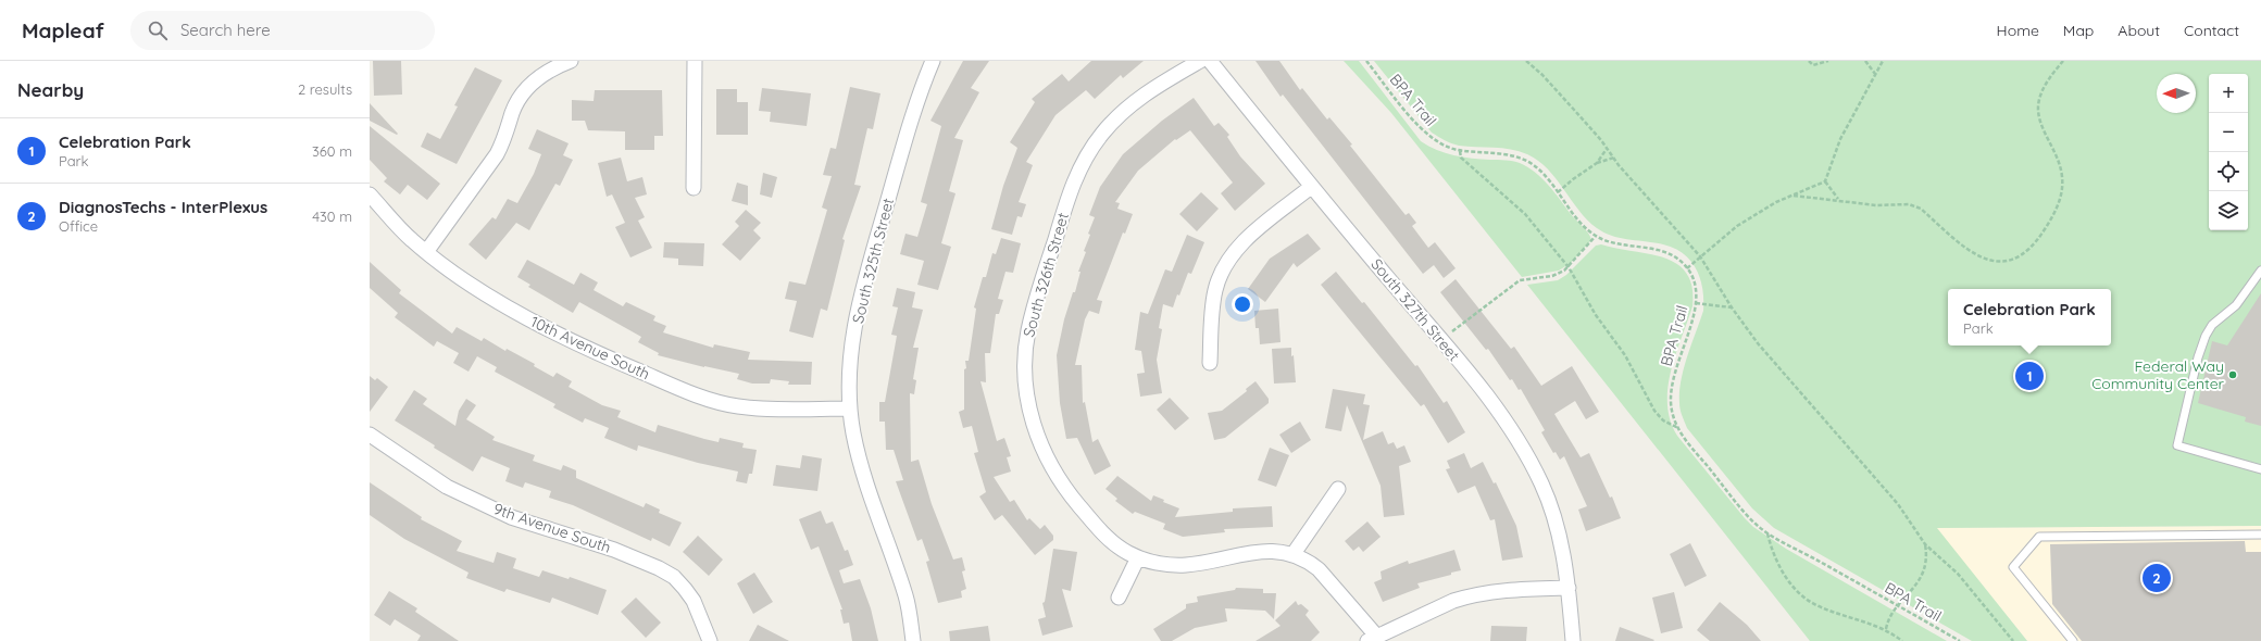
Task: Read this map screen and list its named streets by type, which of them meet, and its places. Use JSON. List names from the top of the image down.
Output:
{
  "streets": {
    "street": [
      "South 325th Street",
      "South 326th Street",
      "South 327th Street",
      "10th Avenue South",
      "9th Avenue South"
    ],
    "path": ["BPA Trail"]
  },
  "crossings": [
    ["South 325th Street", "10th Avenue South"]
  ],
  "places": ["Federal Way Community Center"],
  "north": "left",
  "page": {
    "header": "Mapleaf",
    "search": "Search here",
    "nav": [
      "Home",
      "Map",
      "About",
      "Contact"
    ],
    "heading": ["Nearby", "2 results"],
    "map_buttons": ["+", "−"],
    "list": [
      {
        "mark": "1",
        "name": "Celebration Park",
        "note": "Park",
        "value": "360 m"
      },
      {
        "mark": "2",
        "name": "DiagnosTechs - InterPlexus",
        "note": "Office",
        "value": "430 m"
      }
    ],
    "popup": ["Celebration Park", "Park"],
    "pins": ["1", "2"]
  }
}
